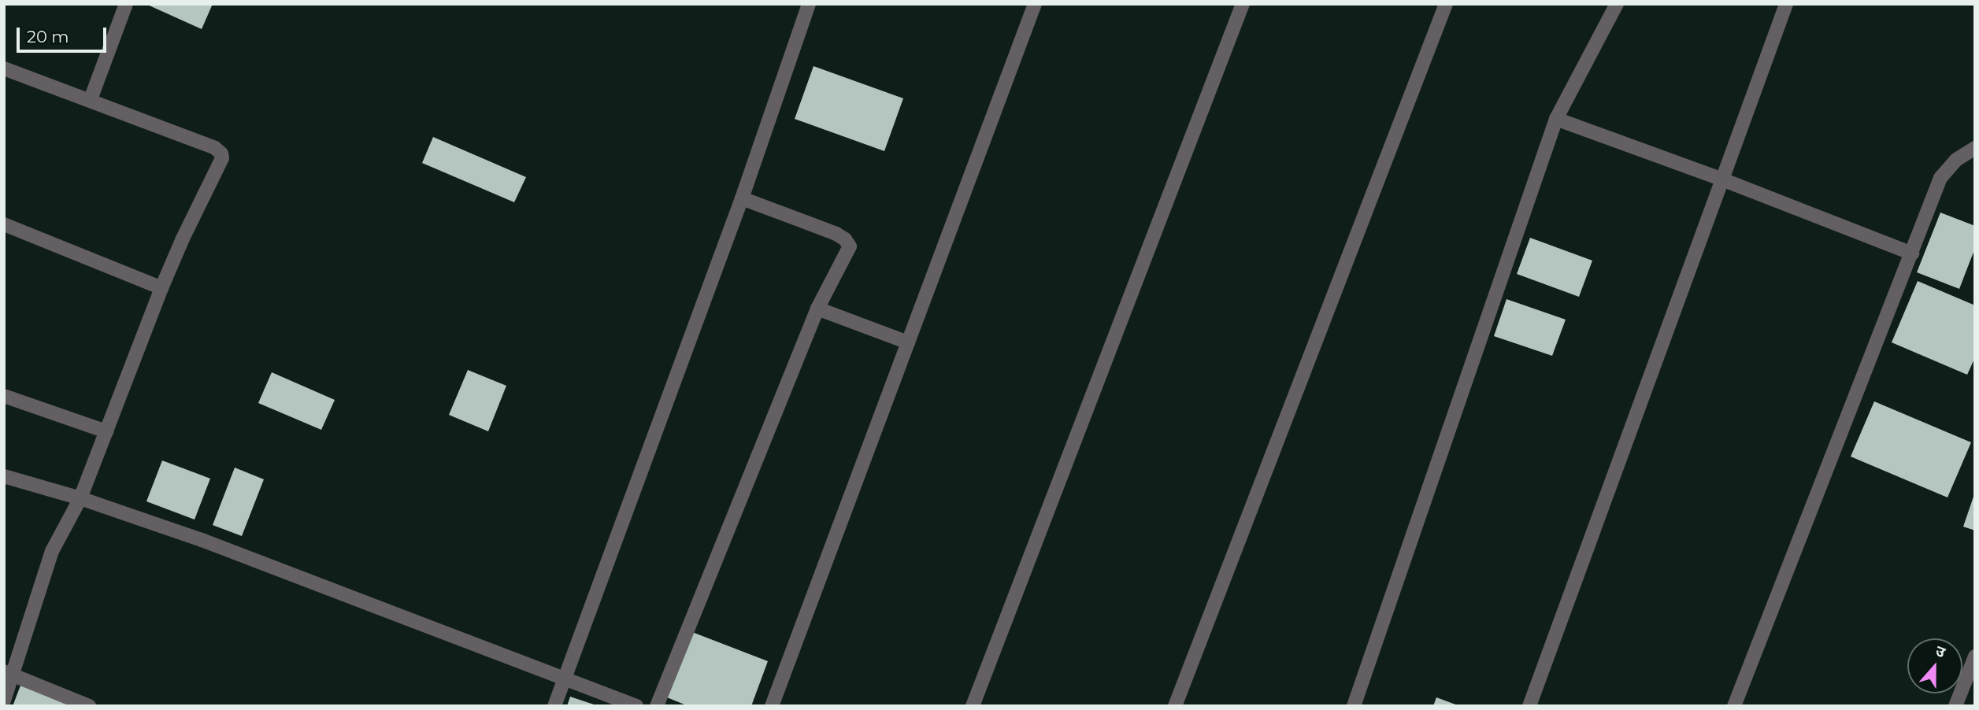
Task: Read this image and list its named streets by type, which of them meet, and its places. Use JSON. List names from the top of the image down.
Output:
{
  "scale_bar": "20 m",
  "north": "top"
}
